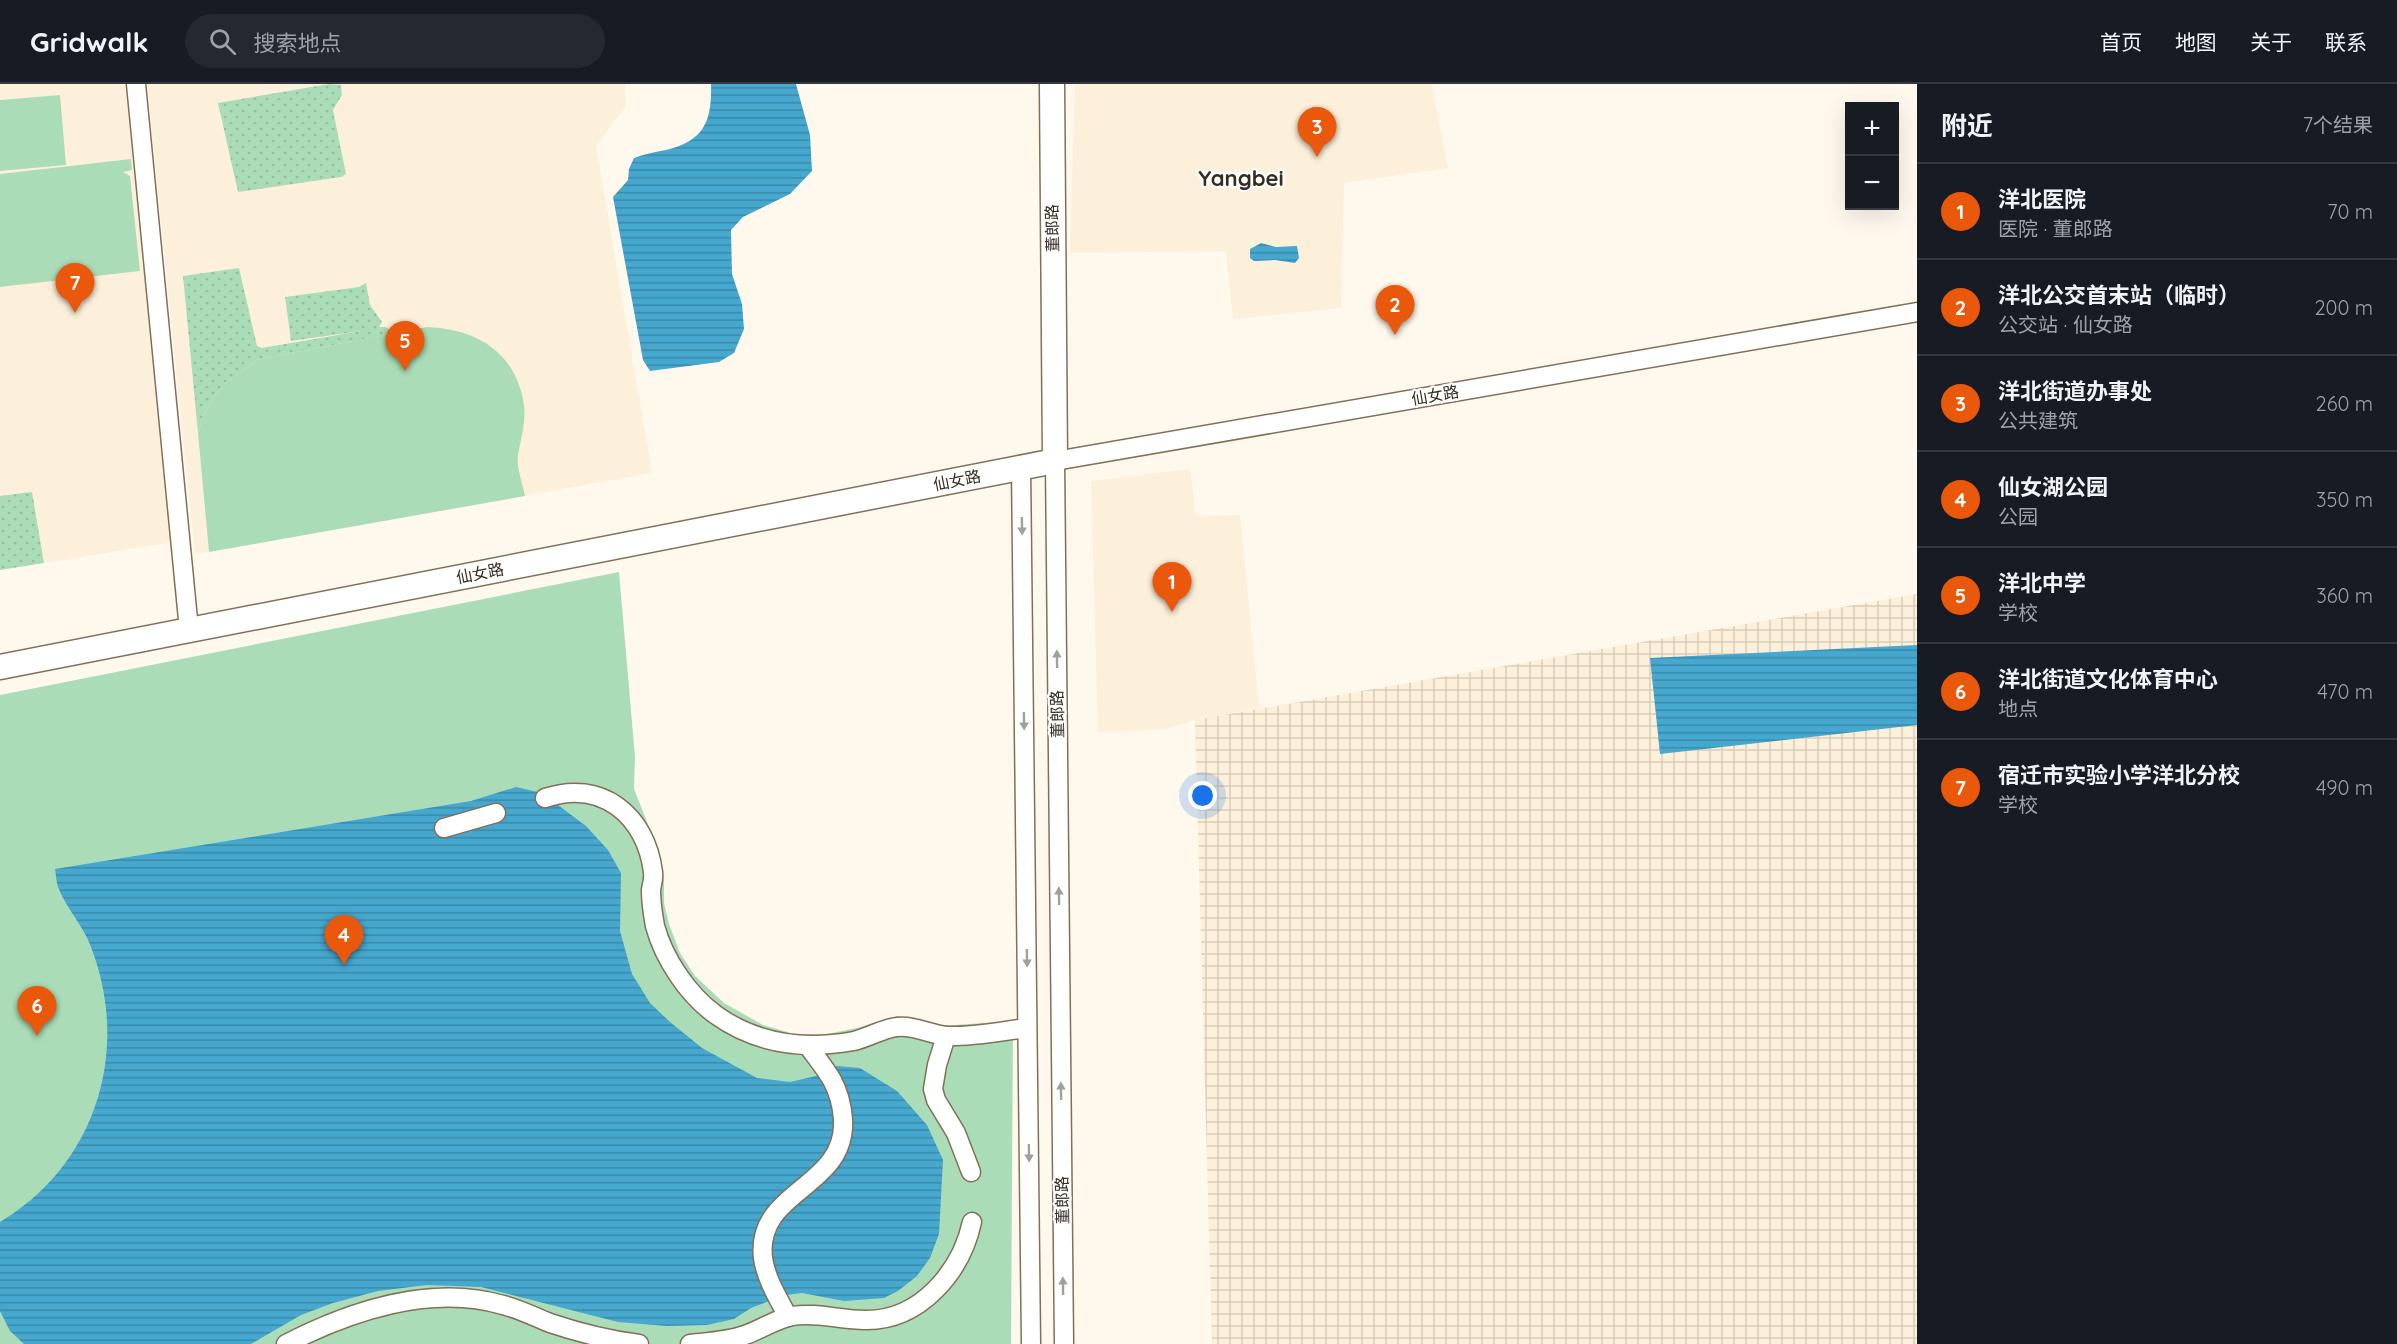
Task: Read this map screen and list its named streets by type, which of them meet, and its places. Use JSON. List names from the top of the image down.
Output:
{
  "streets": {
    "main road": ["董郎路", "仙女路"]
  },
  "crossings": [
    ["董郎路", "仙女路"]
  ],
  "districts": ["Yangbei"],
  "page": {
    "header": "Gridwalk",
    "search": "搜索地点",
    "nav": [
      "首页",
      "地图",
      "关于",
      "联系"
    ],
    "heading": ["附近", "7个结果"],
    "map_buttons": ["+", "−"],
    "pins": [
      "3",
      "7",
      "2",
      "5",
      "1",
      "4",
      "6"
    ],
    "list": [
      {
        "mark": "1",
        "name": "洋北医院",
        "note": "医院 · 董郎路",
        "value": "70 m"
      },
      {
        "mark": "2",
        "name": "洋北公交首末站（临时）",
        "note": "公交站 · 仙女路",
        "value": "200 m"
      },
      {
        "mark": "3",
        "name": "洋北街道办事处",
        "note": "公共建筑",
        "value": "260 m"
      },
      {
        "mark": "4",
        "name": "仙女湖公园",
        "note": "公园",
        "value": "350 m"
      },
      {
        "mark": "5",
        "name": "洋北中学",
        "note": "学校",
        "value": "360 m"
      },
      {
        "mark": "6",
        "name": "洋北街道文化体育中心",
        "note": "地点",
        "value": "470 m"
      },
      {
        "mark": "7",
        "name": "宿迁市实验小学洋北分校",
        "note": "学校",
        "value": "490 m"
      }
    ]
  }
}
